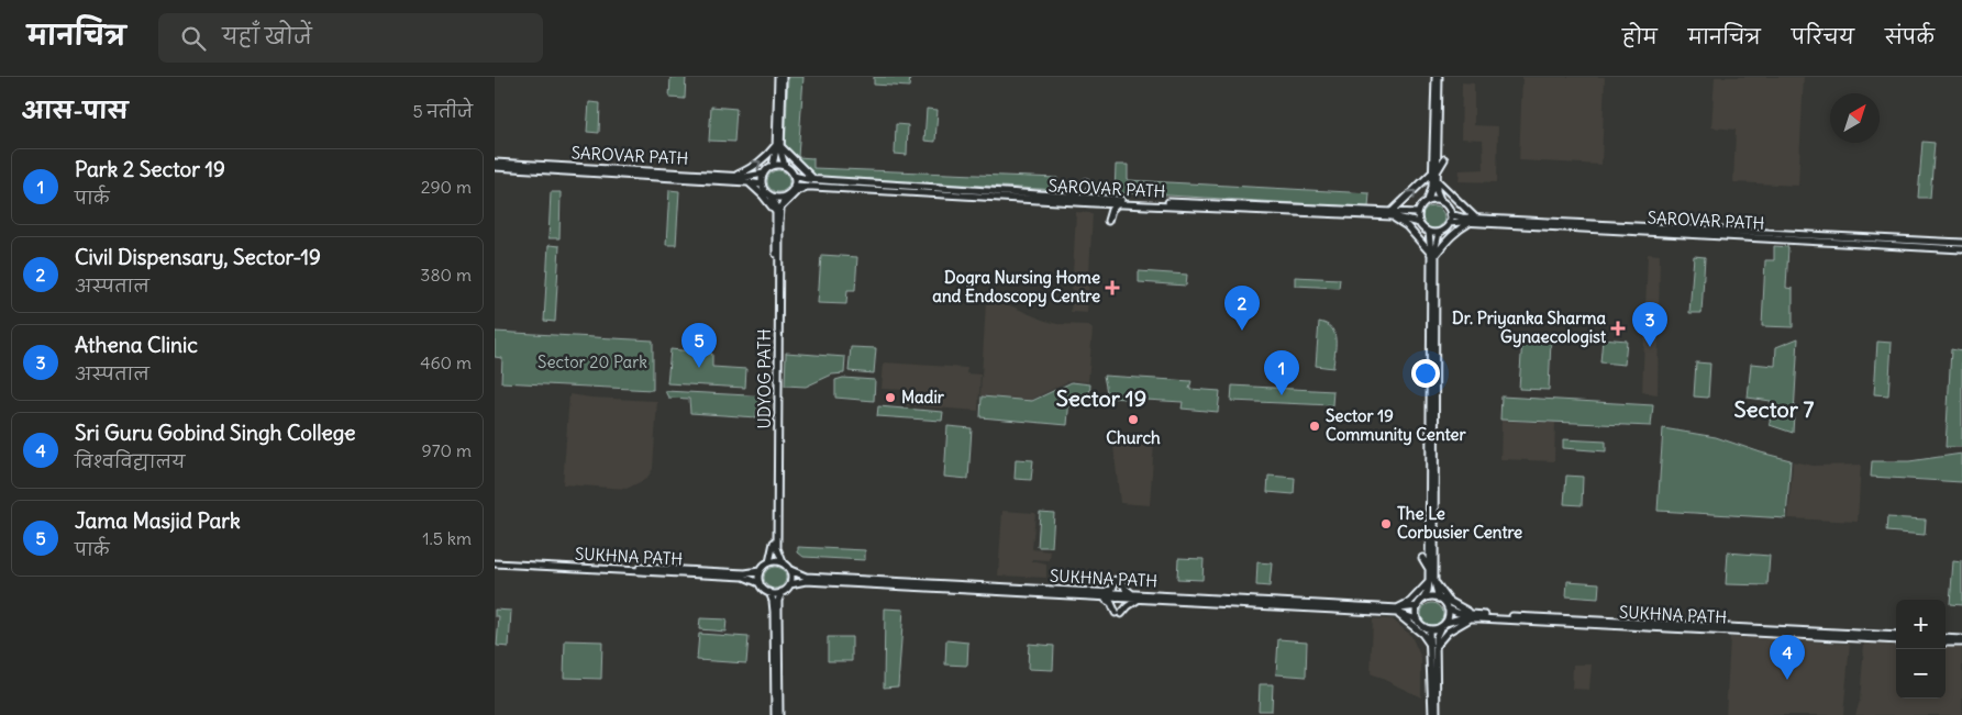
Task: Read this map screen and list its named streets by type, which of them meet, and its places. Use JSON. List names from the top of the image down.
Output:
{
  "streets": {
    "main road": ["SAROVAR PATH", "UDYOG PATH", "SUKHNA PATH"]
  },
  "crossings": [
    ["SAROVAR PATH", "UDYOG PATH"],
    ["UDYOG PATH", "SUKHNA PATH"]
  ],
  "districts": ["Sector 19", "Sector 7"],
  "parks": ["Sector 20 Park"],
  "places": {
    "health": ["Dogra Nursing Home and Endoscopy Centre", "Dr. Priyanka Sharma Gynaecologist"],
    "other": [
      "Madir",
      "Church",
      "Sector 19 Community Center",
      "The Le Corbusier Centre"
    ]
  },
  "north": "top right",
  "page": {
    "header": "मानचित्र",
    "search": "यहाँ खोजें",
    "nav": [
      "होम",
      "मानचित्र",
      "परिचय",
      "संपर्क"
    ],
    "heading": ["आस-पास", "5 नतीजे"],
    "list": [
      {
        "mark": "1",
        "name": "Park 2 Sector 19",
        "note": "पार्क",
        "value": "290 m"
      },
      {
        "mark": "2",
        "name": "Civil Dispensary, Sector-19",
        "note": "अस्पताल",
        "value": "380 m"
      },
      {
        "mark": "3",
        "name": "Athena Clinic",
        "note": "अस्पताल",
        "value": "460 m"
      },
      {
        "mark": "4",
        "name": "Sri Guru Gobind Singh College",
        "note": "विश्वविद्यालय",
        "value": "970 m"
      },
      {
        "mark": "5",
        "name": "Jama Masjid Park",
        "note": "पार्क",
        "value": "1.5 km"
      }
    ],
    "pins": [
      "2",
      "3",
      "5",
      "1",
      "4"
    ],
    "map_buttons": ["+", "−"]
  }
}
